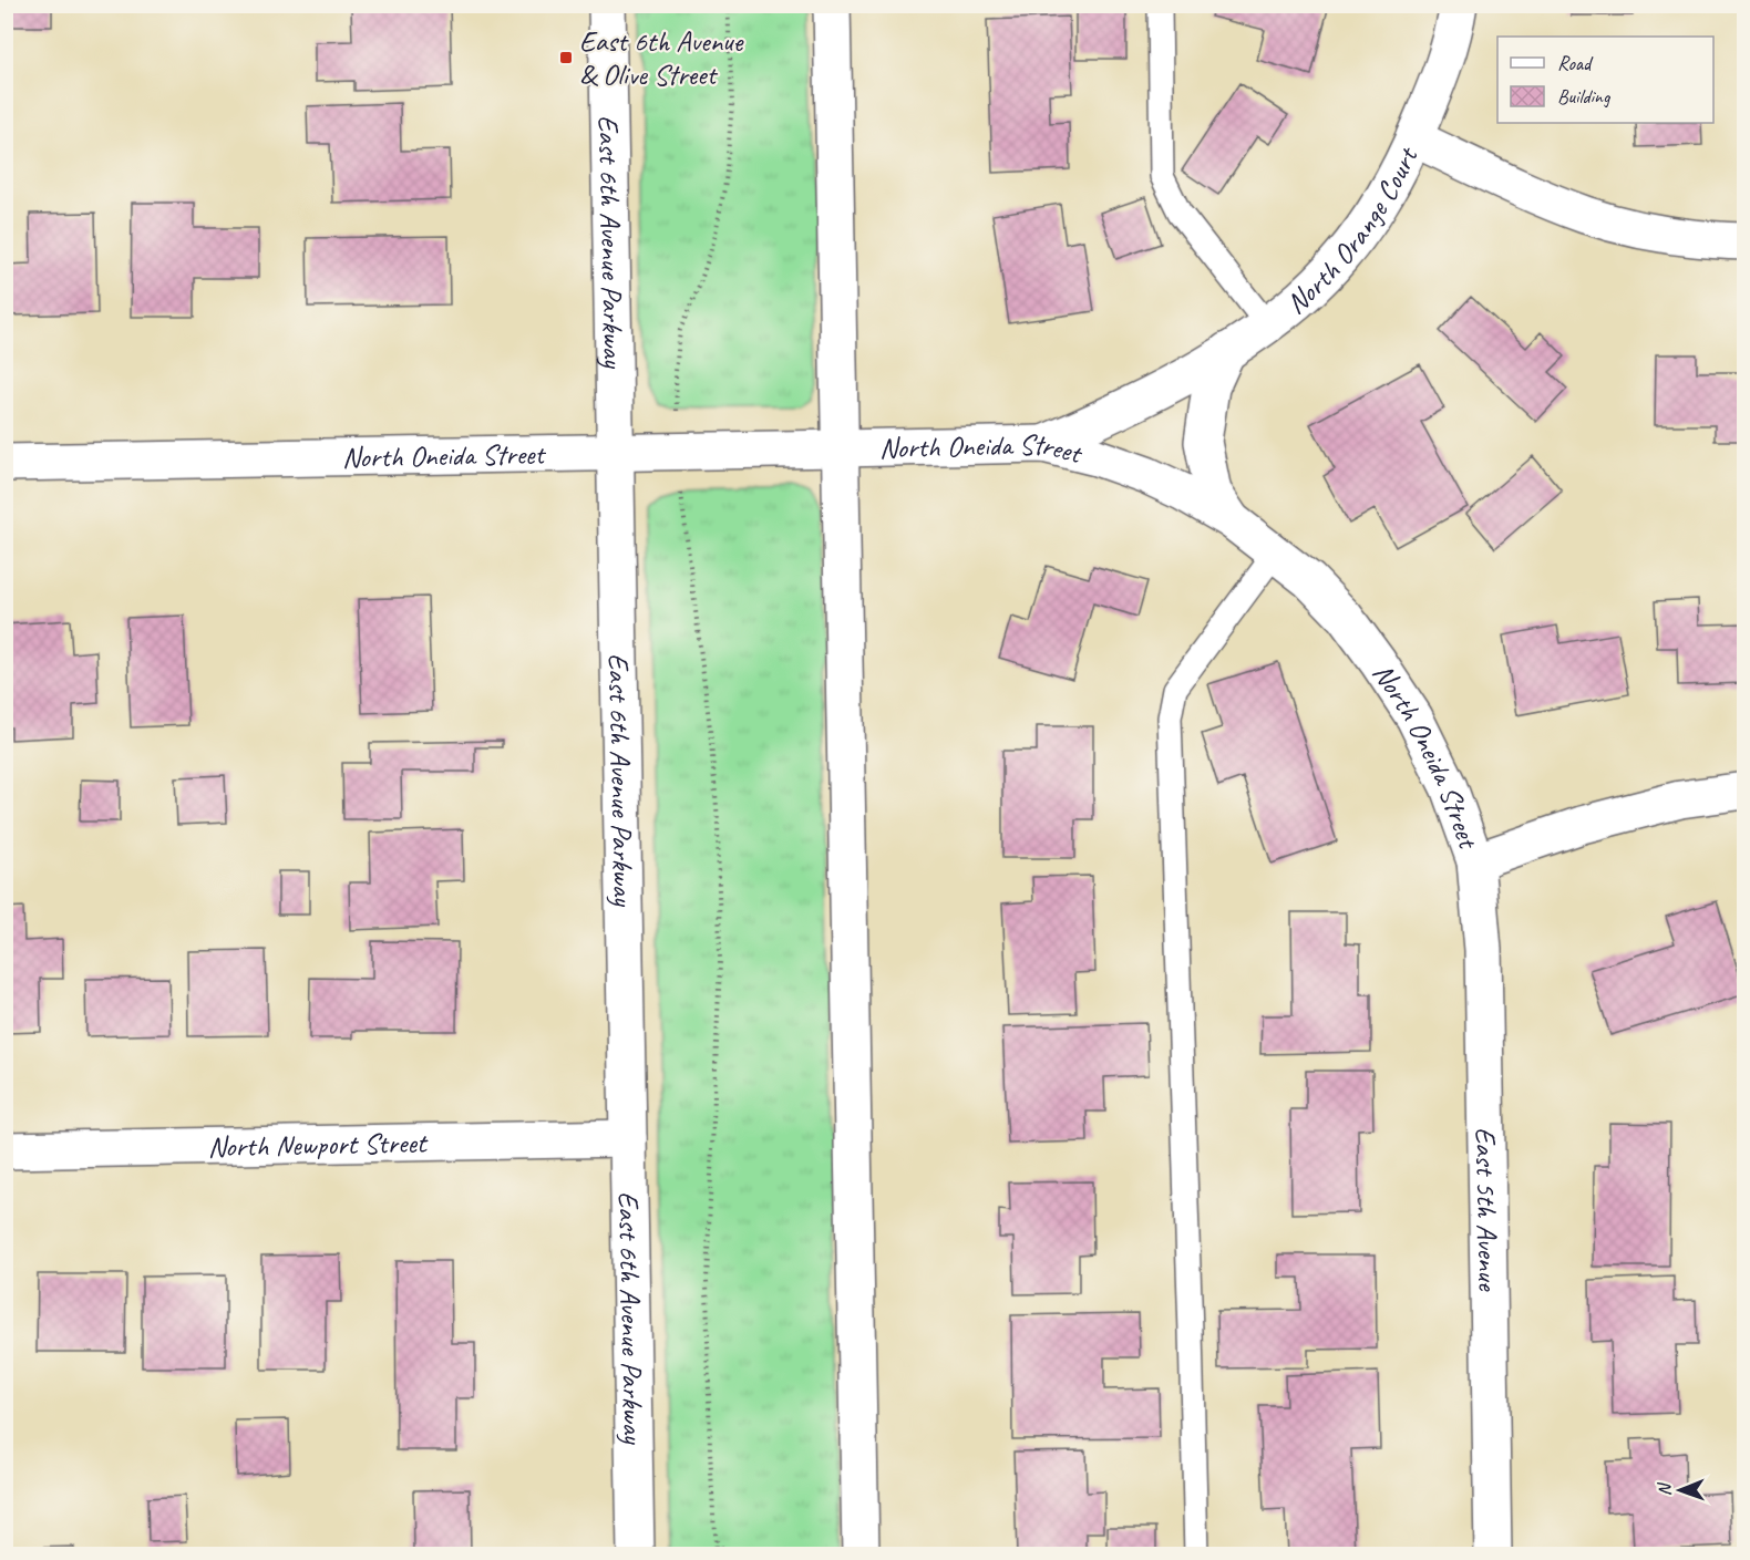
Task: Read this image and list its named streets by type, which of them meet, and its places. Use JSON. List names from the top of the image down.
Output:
{
  "streets": {
    "street": [
      "North Orange Court",
      "East 6th Avenue Parkway",
      "North Oneida Street",
      "North Newport Street",
      "East 5th Avenue"
    ]
  },
  "crossings": [
    ["North Orange Court", "North Oneida Street"],
    ["East 6th Avenue Parkway", "North Oneida Street"],
    ["East 6th Avenue Parkway", "North Newport Street"],
    ["North Oneida Street", "East 5th Avenue"]
  ],
  "places": {
    "transit": ["East 6th Avenue & Olive Street"]
  },
  "legend": ["Road", "Building"],
  "north": "left"
}
